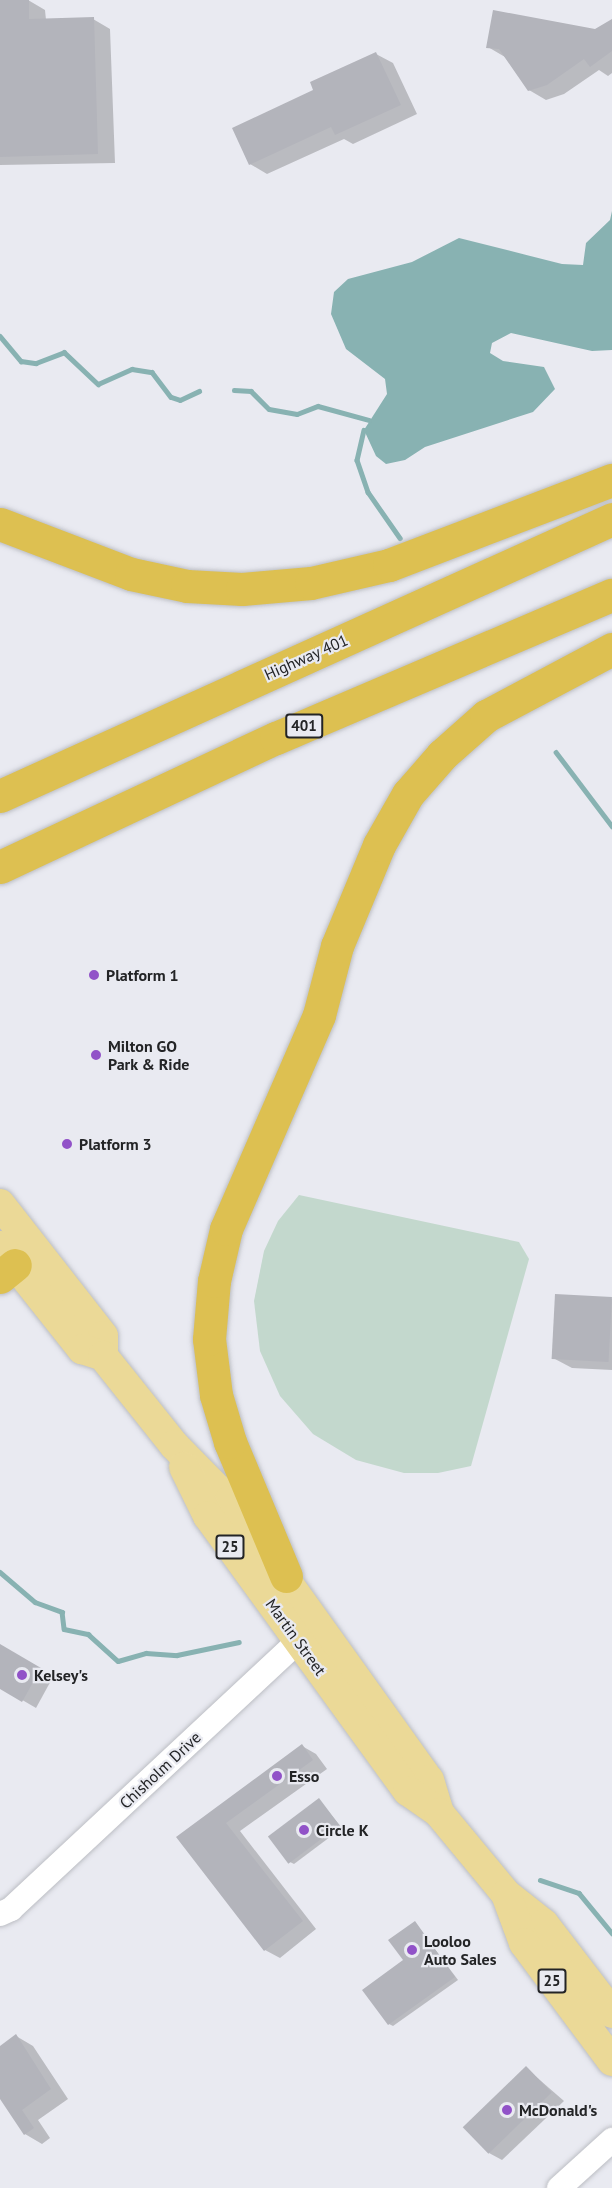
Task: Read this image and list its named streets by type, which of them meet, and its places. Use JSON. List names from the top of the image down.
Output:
{
  "streets": {
    "highway": ["Highway 401", "401"],
    "main road": ["25", "Martin Street"],
    "street": ["Chisholm Drive"]
  },
  "crossings": [
    ["Martin Street", "Chisholm Drive"]
  ],
  "places": [
    "Platform 1",
    "Milton GO Park & Ride",
    "Platform 3",
    "Kelsey's",
    "Esso",
    "Circle K",
    "Looloo Auto Sales",
    "McDonald's"
  ]
}
